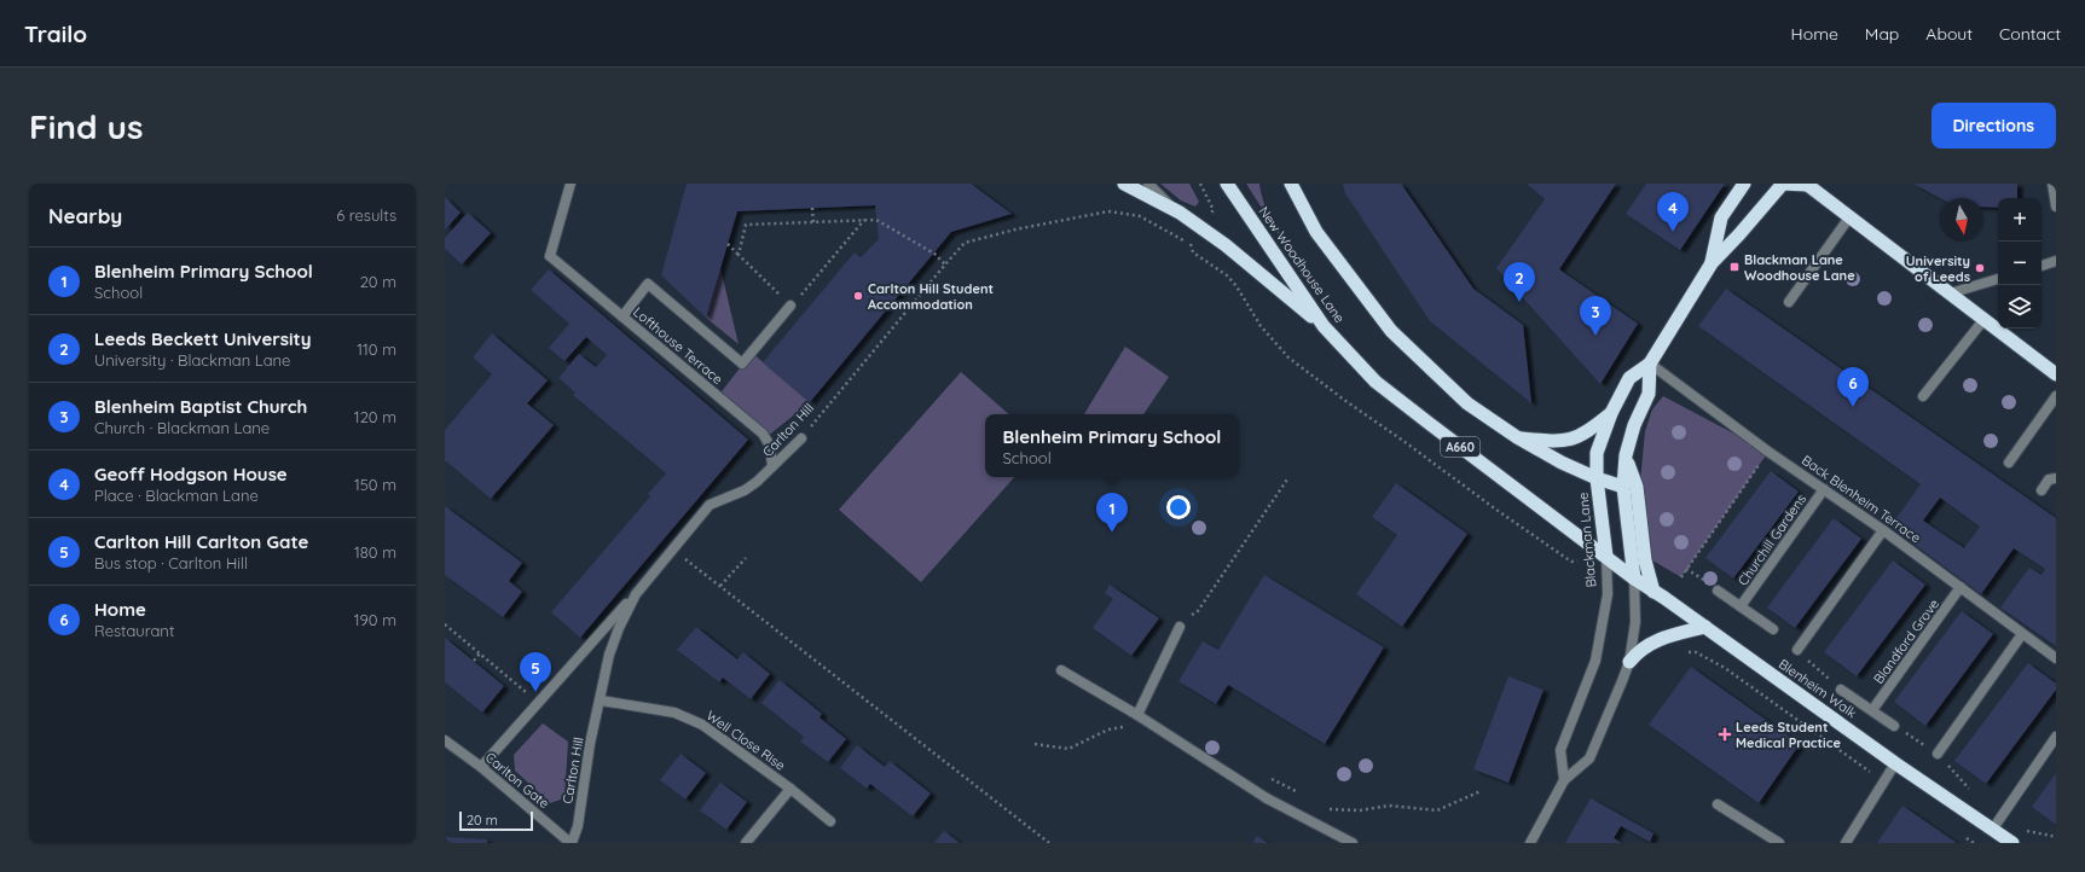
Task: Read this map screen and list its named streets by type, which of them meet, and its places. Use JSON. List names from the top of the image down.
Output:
{
  "streets": {
    "highway": [
      "New Woodhouse Lane",
      "A660",
      "Blackman Lane",
      "Blenheim Walk"
    ],
    "street": [
      "Lofthouse Terrace",
      "Carlton Hill",
      "Back Blenheim Terrace",
      "Churchill Gardens",
      "Blandford Grove",
      "Well Close Rise",
      "Carlton Gate"
    ]
  },
  "crossings": [
    ["New Woodhouse Lane", "Blackman Lane"],
    ["New Woodhouse Lane", "Blenheim Walk"],
    ["Lofthouse Terrace", "Carlton Hill"],
    ["Carlton Hill", "Well Close Rise"],
    ["Carlton Hill", "Carlton Gate"],
    ["Back Blenheim Terrace", "Blackman Lane"],
    ["Back Blenheim Terrace", "Churchill Gardens"],
    ["Back Blenheim Terrace", "Blandford Grove"],
    ["Blackman Lane", "Blenheim Walk"]
  ],
  "places": {
    "transit": ["Blackman Lane Woodhouse Lane"],
    "other": ["University of Leeds", "Carlton Hill Student Accommodation"],
    "health": ["Leeds Student Medical Practice"]
  },
  "scale_bar": "20 m",
  "north": "bottom",
  "page": {
    "header": "Trailo",
    "nav": [
      "Home",
      "Map",
      "About",
      "Contact"
    ],
    "buttons": "Directions",
    "title": "Find us",
    "heading": ["Nearby", "6 results"],
    "pins": [
      "4",
      "2",
      "3",
      "6",
      "1",
      "5"
    ],
    "map_buttons": ["+", "−"],
    "list": [
      {
        "mark": "1",
        "name": "Blenheim Primary School",
        "note": "School",
        "value": "20 m"
      },
      {
        "mark": "2",
        "name": "Leeds Beckett University",
        "note": "University · Blackman Lane",
        "value": "110 m"
      },
      {
        "mark": "3",
        "name": "Blenheim Baptist Church",
        "note": "Church · Blackman Lane",
        "value": "120 m"
      },
      {
        "mark": "4",
        "name": "Geoff Hodgson House",
        "note": "Place · Blackman Lane",
        "value": "150 m"
      },
      {
        "mark": "5",
        "name": "Carlton Hill Carlton Gate",
        "note": "Bus stop · Carlton Hill",
        "value": "180 m"
      },
      {
        "mark": "6",
        "name": "Home",
        "note": "Restaurant",
        "value": "190 m"
      }
    ],
    "popup": ["Blenheim Primary School", "School"],
    "scale": "20 m"
  }
}
